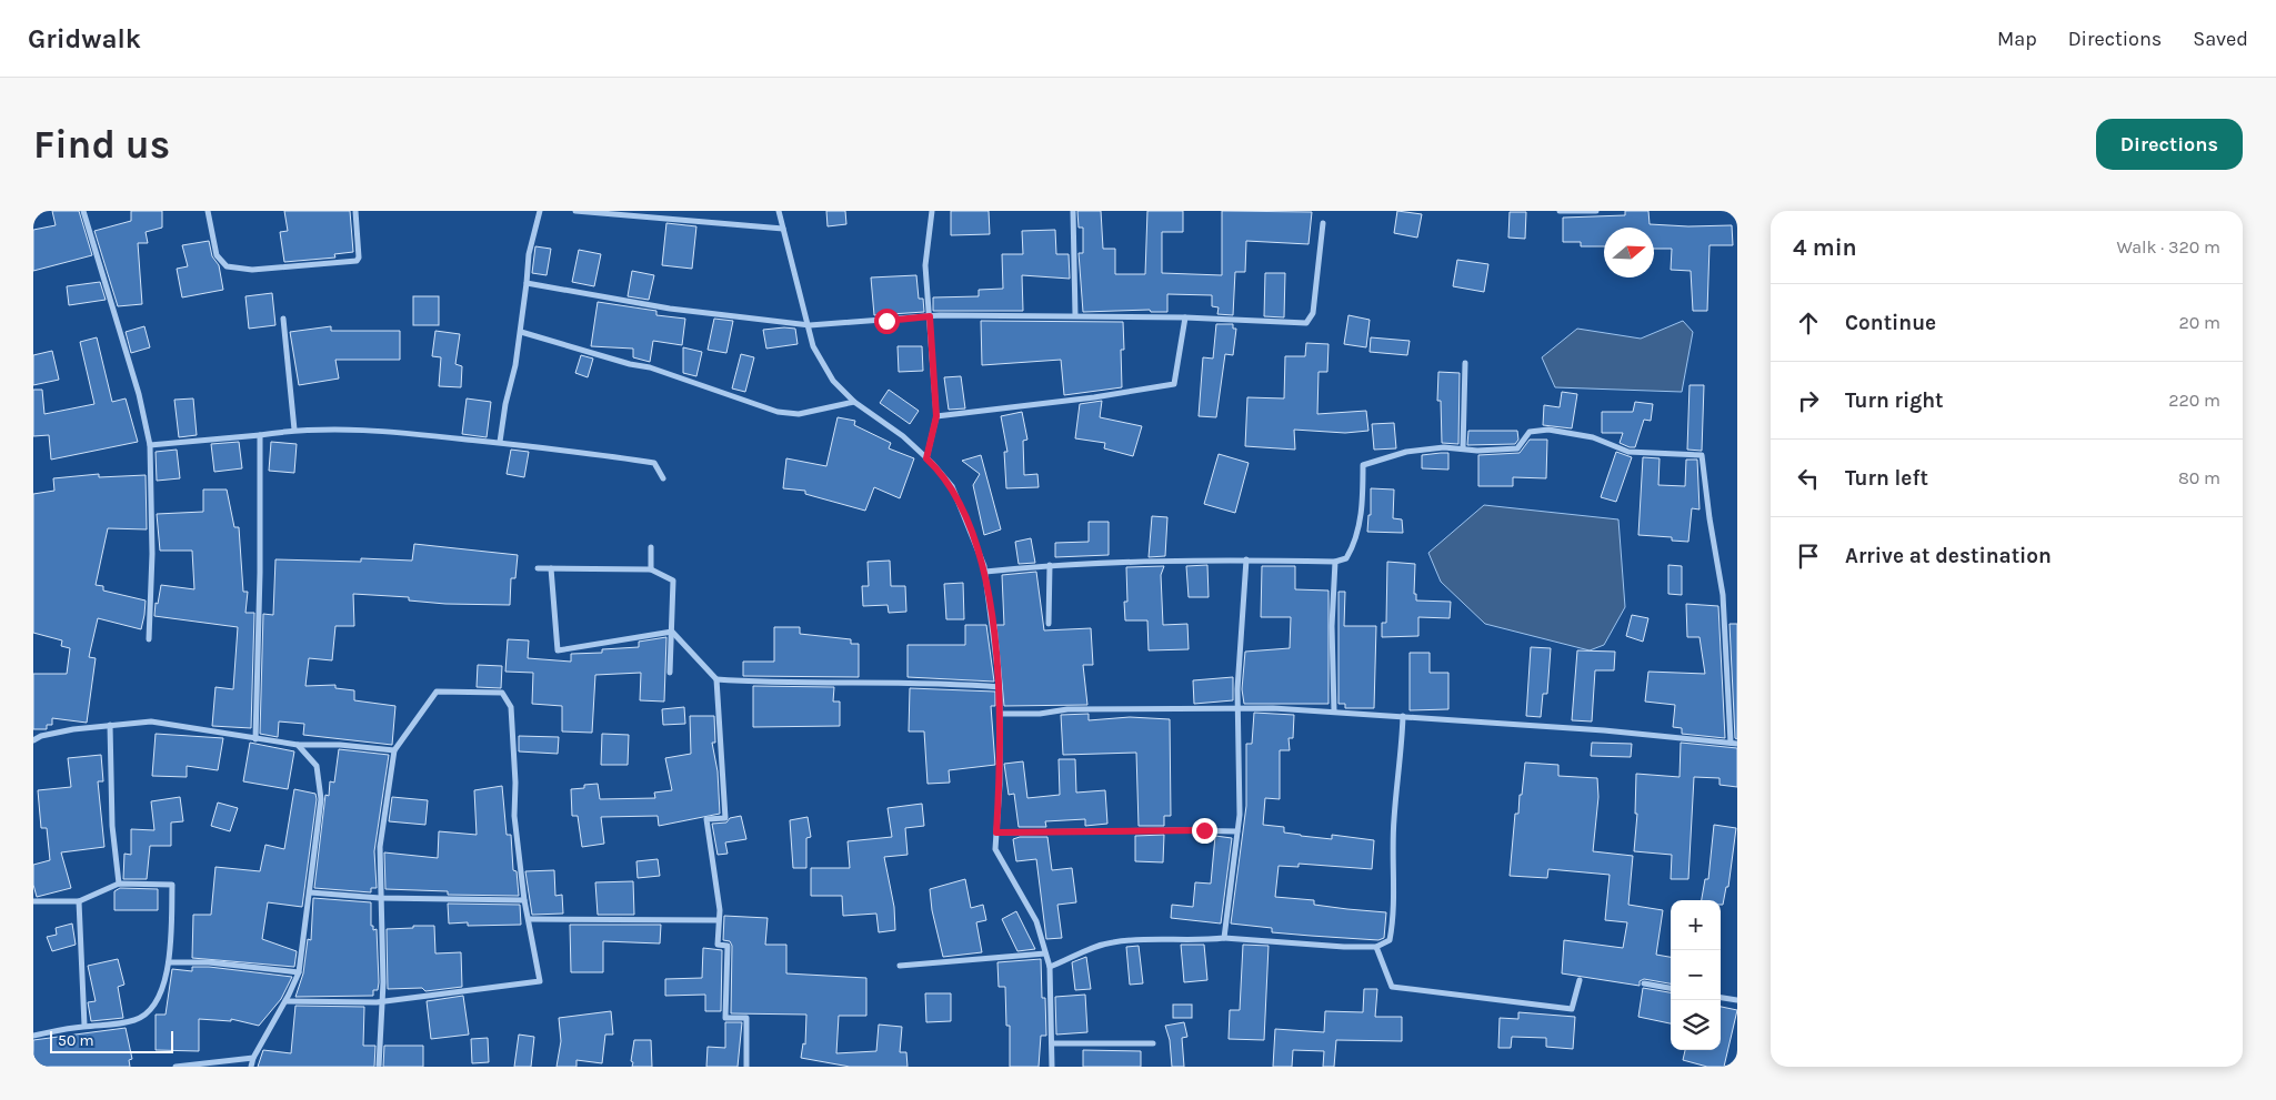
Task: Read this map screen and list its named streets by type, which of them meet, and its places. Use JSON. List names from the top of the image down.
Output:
{
  "scale_bar": "50 m",
  "north": "right",
  "page": {
    "header": "Gridwalk",
    "nav": ["Map", "Directions", "Saved"],
    "buttons": "Directions",
    "title": "Find us",
    "heading": ["4 min", "Walk · 320 m"],
    "list": [
      ["Continue", "20 m"],
      ["Turn right", "220 m"],
      ["Turn left", "80 m"],
      "Arrive at destination"
    ],
    "map_buttons": ["+", "−"],
    "scale": "50 m"
  }
}
